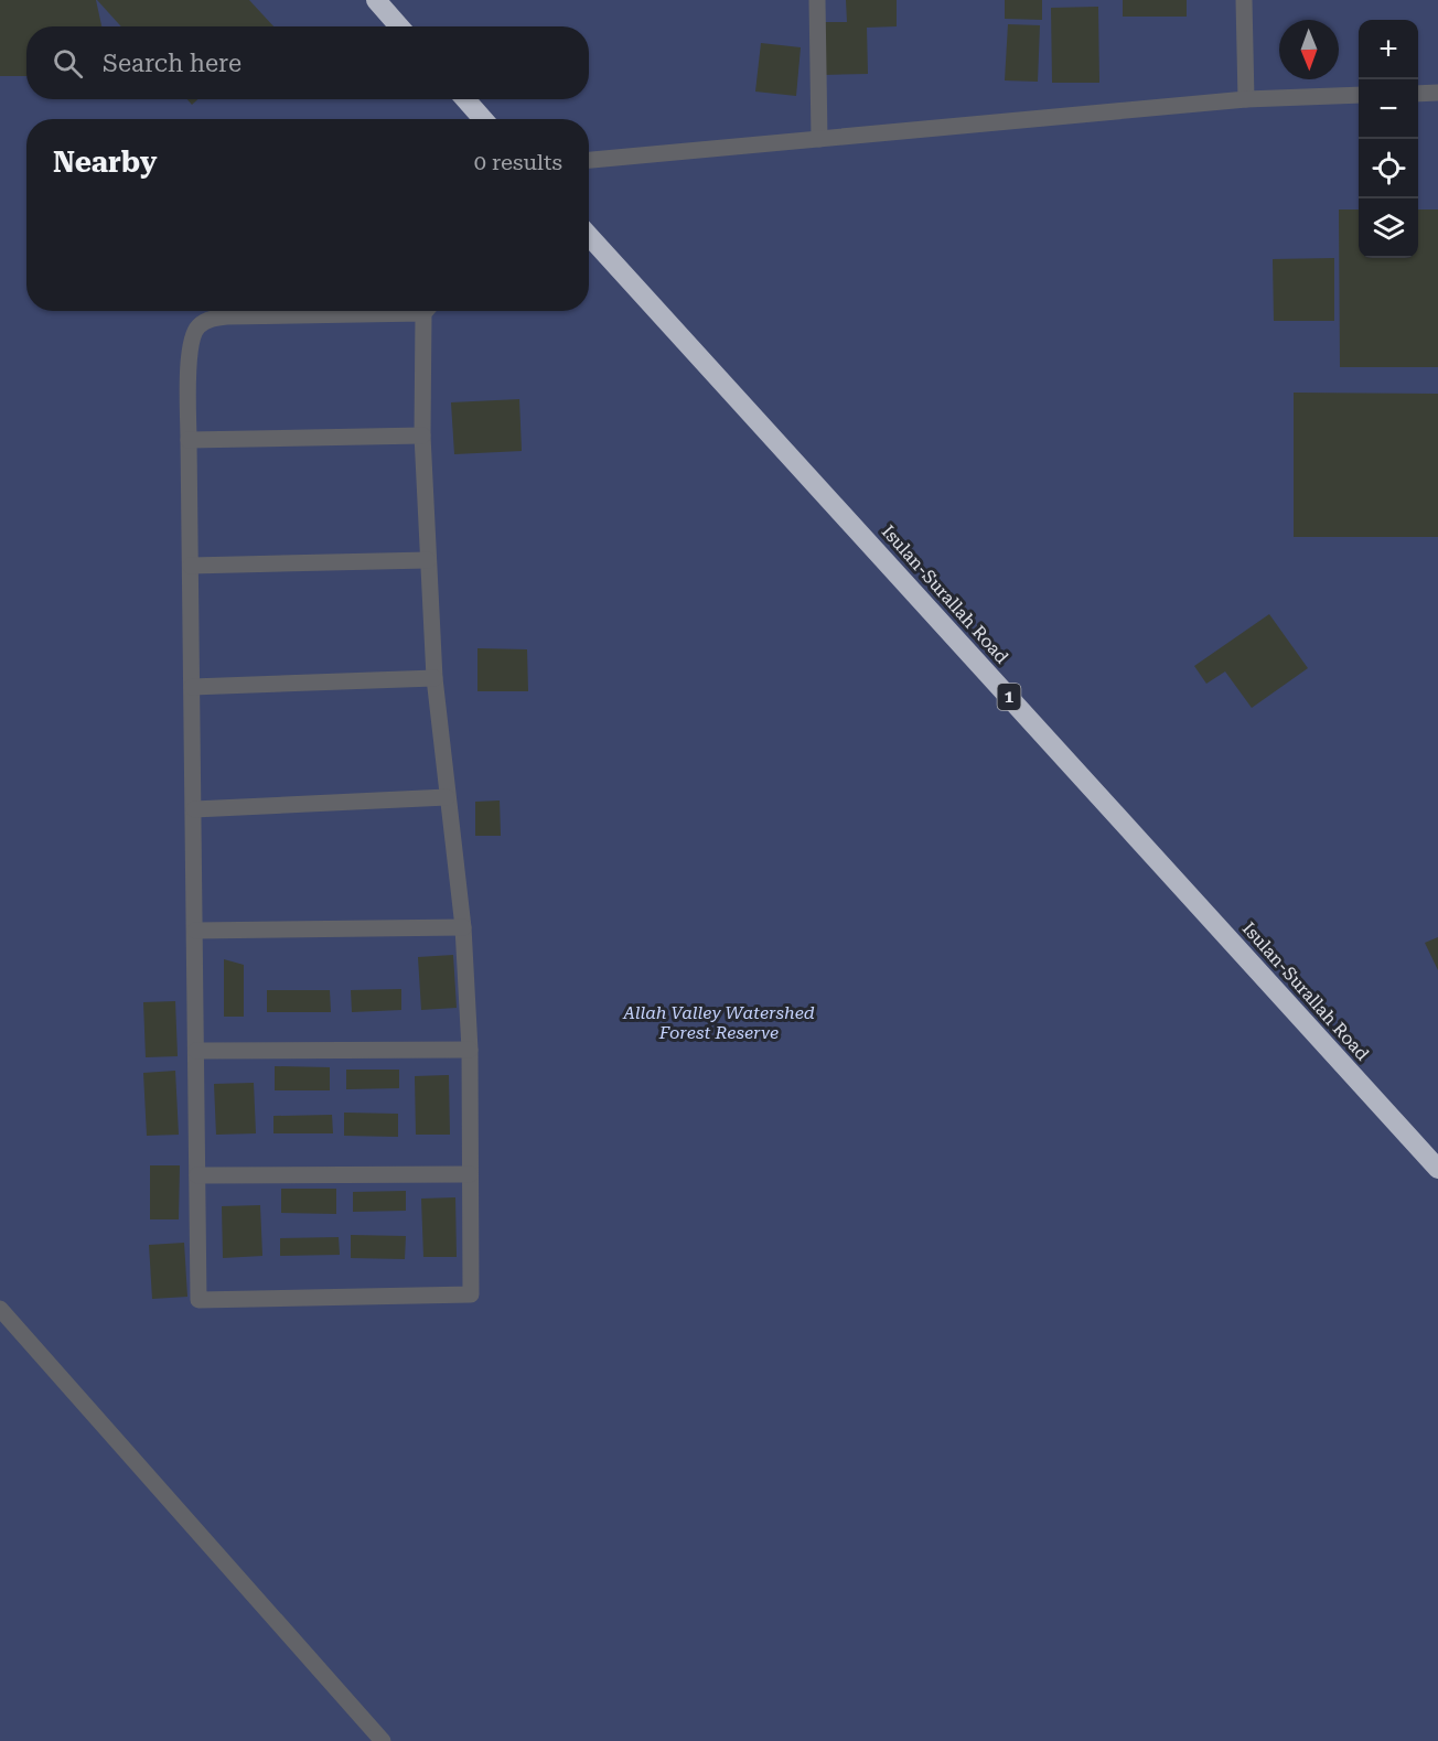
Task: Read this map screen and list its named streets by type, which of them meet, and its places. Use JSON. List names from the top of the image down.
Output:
{
  "streets": {
    "highway": ["Isulan-Surallah Road", "1"]
  },
  "parks": ["Allah Valley Watershed Forest Reserve"],
  "north": "bottom",
  "page": {
    "map_buttons": ["+", "−"],
    "search": "Search here",
    "heading": ["Nearby", "0 results"]
  }
}
